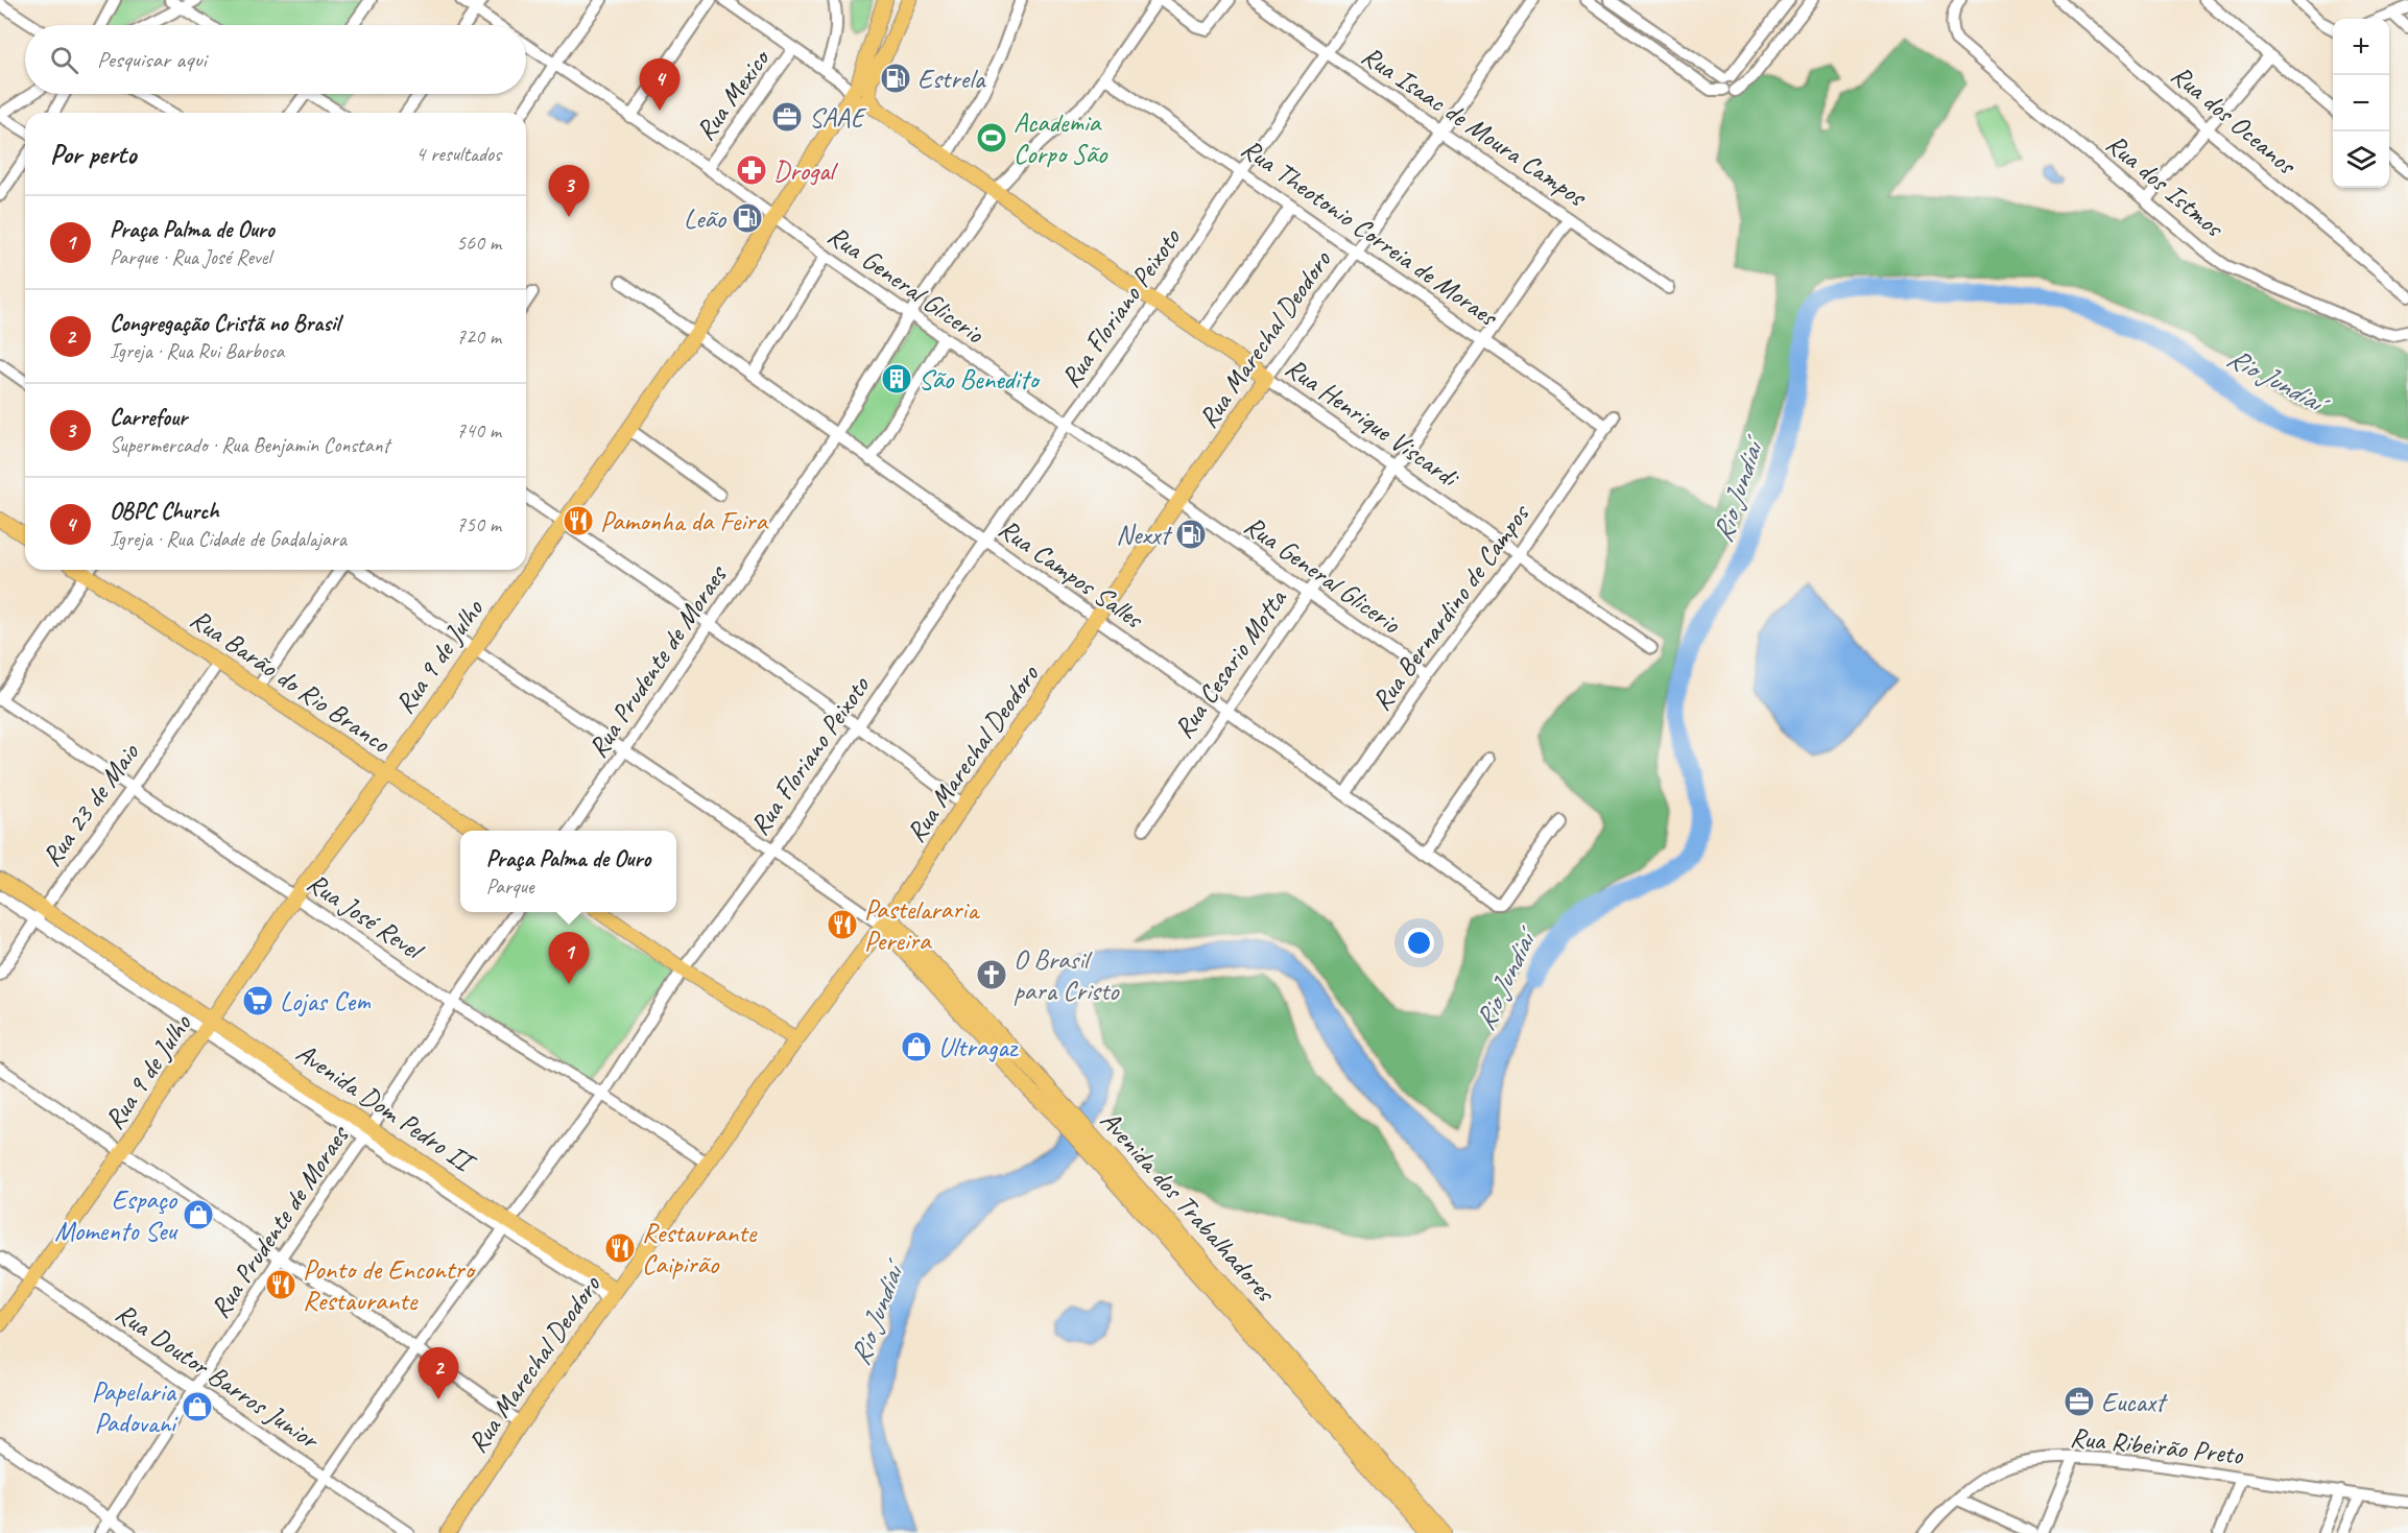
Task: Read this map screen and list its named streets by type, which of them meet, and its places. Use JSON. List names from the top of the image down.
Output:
{
  "streets": {
    "main road": [
      "Rua Marechal Deodoro",
      "Rua Henrique Viscardi",
      "Rua 9 de Julho",
      "Rua Barão do Rio Branco",
      "Avenida Dom Pedro II",
      "Avenida dos Trabalhadores"
    ],
    "street": [
      "Rua Mexico",
      "Rua dos Oceanos",
      "Rua Isaac de Moura Campos",
      "Rua dos Istmos",
      "Rua Theotonio Correia de Moraes",
      "Rua General Glicerio",
      "Rua Floriano Peixoto",
      "Rua Campos Salles",
      "Rua Bernardino de Campos",
      "Rua Prudente de Moraes",
      "Rua Cesario Motta",
      "Rua 23 de Maio",
      "Rua José Revel",
      "Rua Doutor Barros Junior",
      "Rua Ribeirão Preto"
    ]
  },
  "crossings": [
    ["Rua Mexico", "Rua General Glicerio"],
    ["Rua Isaac de Moura Campos", "Rua Floriano Peixoto"],
    ["Rua Isaac de Moura Campos", "Rua Marechal Deodoro"],
    ["Rua Isaac de Moura Campos", "Rua Cesario Motta"],
    ["Rua Theotonio Correia de Moraes", "Rua Floriano Peixoto"],
    ["Rua Theotonio Correia de Moraes", "Rua Marechal Deodoro"],
    ["Rua Theotonio Correia de Moraes", "Rua Bernardino de Campos"],
    ["Rua Theotonio Correia de Moraes", "Rua Prudente de Moraes"],
    ["Rua Theotonio Correia de Moraes", "Rua Cesario Motta"],
    ["Rua General Glicerio", "Rua Floriano Peixoto"],
    ["Rua General Glicerio", "Rua Marechal Deodoro"],
    ["Rua General Glicerio", "Rua Bernardino de Campos"],
    ["Rua General Glicerio", "Rua 9 de Julho"],
    ["Rua General Glicerio", "Rua Prudente de Moraes"],
    ["Rua General Glicerio", "Rua Cesario Motta"],
    ["Rua Floriano Peixoto", "Rua Henrique Viscardi"],
    ["Rua Floriano Peixoto", "Rua Campos Salles"],
    ["Rua Floriano Peixoto", "Rua José Revel"],
    ["Rua Floriano Peixoto", "Avenida Dom Pedro II"],
    ["Rua Floriano Peixoto", "Rua Doutor Barros Junior"],
    ["Rua Marechal Deodoro", "Rua Henrique Viscardi"],
    ["Rua Marechal Deodoro", "Rua Campos Salles"],
    ["Rua Marechal Deodoro", "Rua José Revel"],
    ["Rua Marechal Deodoro", "Avenida Dom Pedro II"],
    ["Rua Marechal Deodoro", "Avenida dos Trabalhadores"],
    ["Rua Henrique Viscardi", "Rua Bernardino de Campos"],
    ["Rua Henrique Viscardi", "Rua Prudente de Moraes"],
    ["Rua Henrique Viscardi", "Rua Cesario Motta"],
    ["Rua Campos Salles", "Rua Bernardino de Campos"],
    ["Rua Campos Salles", "Rua 9 de Julho"],
    ["Rua Campos Salles", "Rua Prudente de Moraes"],
    ["Rua Campos Salles", "Rua Cesario Motta"],
    ["Rua 9 de Julho", "Rua Barão do Rio Branco"],
    ["Rua 9 de Julho", "Rua José Revel"],
    ["Rua 9 de Julho", "Avenida Dom Pedro II"],
    ["Rua 9 de Julho", "Rua Doutor Barros Junior"],
    ["Rua Prudente de Moraes", "Rua José Revel"],
    ["Rua Prudente de Moraes", "Avenida Dom Pedro II"],
    ["Rua Prudente de Moraes", "Rua Doutor Barros Junior"],
    ["Rua Barão do Rio Branco", "Rua 23 de Maio"],
    ["Rua 23 de Maio", "Rua José Revel"],
    ["Rua 23 de Maio", "Avenida Dom Pedro II"]
  ],
  "water": ["Rio Jundiaí"],
  "places": {
    "fuel station": ["Estrela", "Leão", "Nexxt"],
    "office": ["SAAE", "Eucaxt"],
    "sports": ["Academia Corpo São"],
    "pharmacy": ["Drogal"],
    "building": ["São Benedito"],
    "restaurant": [
      "Pamonha da Feira",
      "Pastelararia Pereira",
      "Restaurante Caipirão",
      "Ponto de Encontro Restaurante"
    ],
    "church": ["O Brasil para Cristo"],
    "supermarket": ["Lojas Cem"],
    "shop": ["Ultragaz", "Espaço Momento Seu", "Papelaria Padovani"]
  },
  "page": {
    "map_buttons": ["+", "−"],
    "search": "Pesquisar aqui",
    "pins": [
      "4",
      "3",
      "1",
      "2"
    ],
    "heading": ["Por perto", "4 resultados"],
    "list": [
      {
        "mark": "1",
        "name": "Praça Palma de Ouro",
        "note": "Parque · Rua José Revel",
        "value": "560 m"
      },
      {
        "mark": "2",
        "name": "Congregação Cristã no Brasil",
        "note": "Igreja · Rua Rui Barbosa",
        "value": "720 m"
      },
      {
        "mark": "3",
        "name": "Carrefour",
        "note": "Supermercado · Rua Benjamin Constant",
        "value": "740 m"
      },
      {
        "mark": "4",
        "name": "OBPC Church",
        "note": "Igreja · Rua Cidade de Gadalajara",
        "value": "750 m"
      }
    ],
    "popup": ["Praça Palma de Ouro", "Parque"]
  }
}
